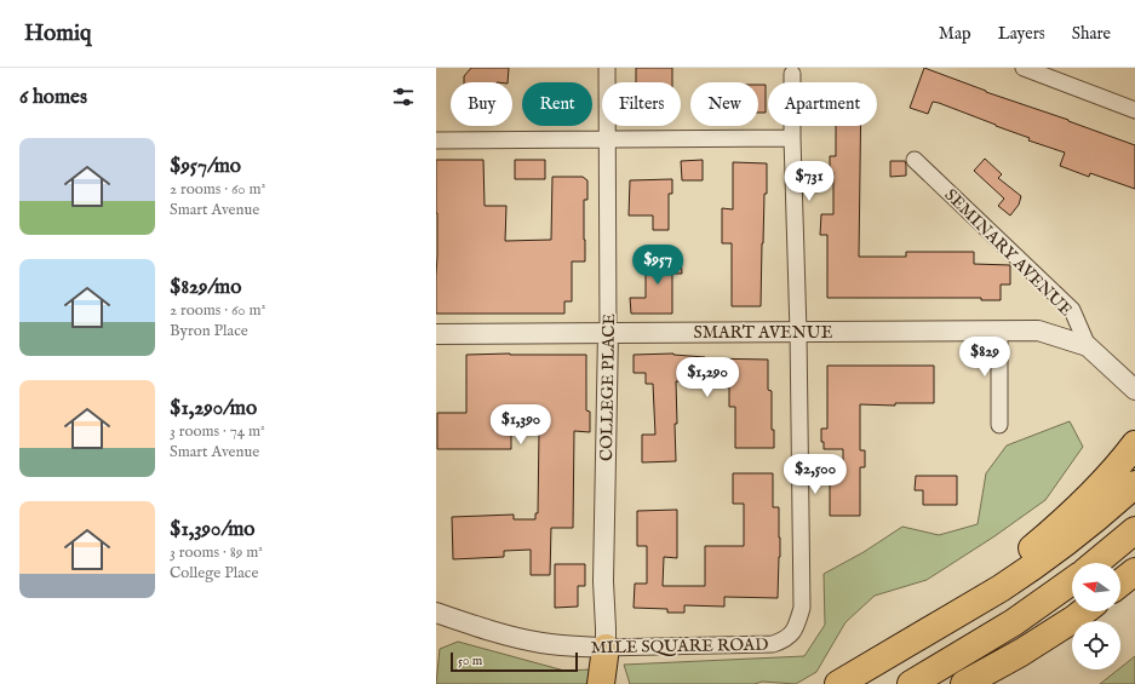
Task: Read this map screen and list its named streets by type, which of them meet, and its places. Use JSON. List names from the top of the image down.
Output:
{
  "streets": {
    "street": [
      "SEMINARY AVENUE",
      "SMART AVENUE",
      "COLLEGE PLACE",
      "MILE SQUARE ROAD"
    ]
  },
  "crossings": [
    ["SEMINARY AVENUE", "SMART AVENUE"],
    ["SMART AVENUE", "COLLEGE PLACE"],
    ["SMART AVENUE", "MILE SQUARE ROAD"],
    ["COLLEGE PLACE", "MILE SQUARE ROAD"]
  ],
  "scale_bar": "50 m",
  "north": "left",
  "page": {
    "header": "Homiq",
    "nav": ["Map", "Layers", "Share"],
    "heading": "6 homes",
    "chip": [
      "Buy",
      "Rent",
      "Filters",
      "New",
      "Apartment"
    ],
    "list": [
      {
        "name": "$957/mo",
        "note": "2 rooms · 60 m² · Smart Avenue"
      },
      {
        "name": "$829/mo",
        "note": "2 rooms · 60 m² · Byron Place"
      },
      {
        "name": "$1,290/mo",
        "note": "3 rooms · 74 m² · Smart Avenue"
      },
      {
        "name": "$1,390/mo",
        "note": "3 rooms · 89 m² · College Place"
      }
    ],
    "price": [
      "$731",
      "$957",
      "$829",
      "$1,290",
      "$1,390",
      "$2,500"
    ],
    "scale": "50 m"
  }
}
